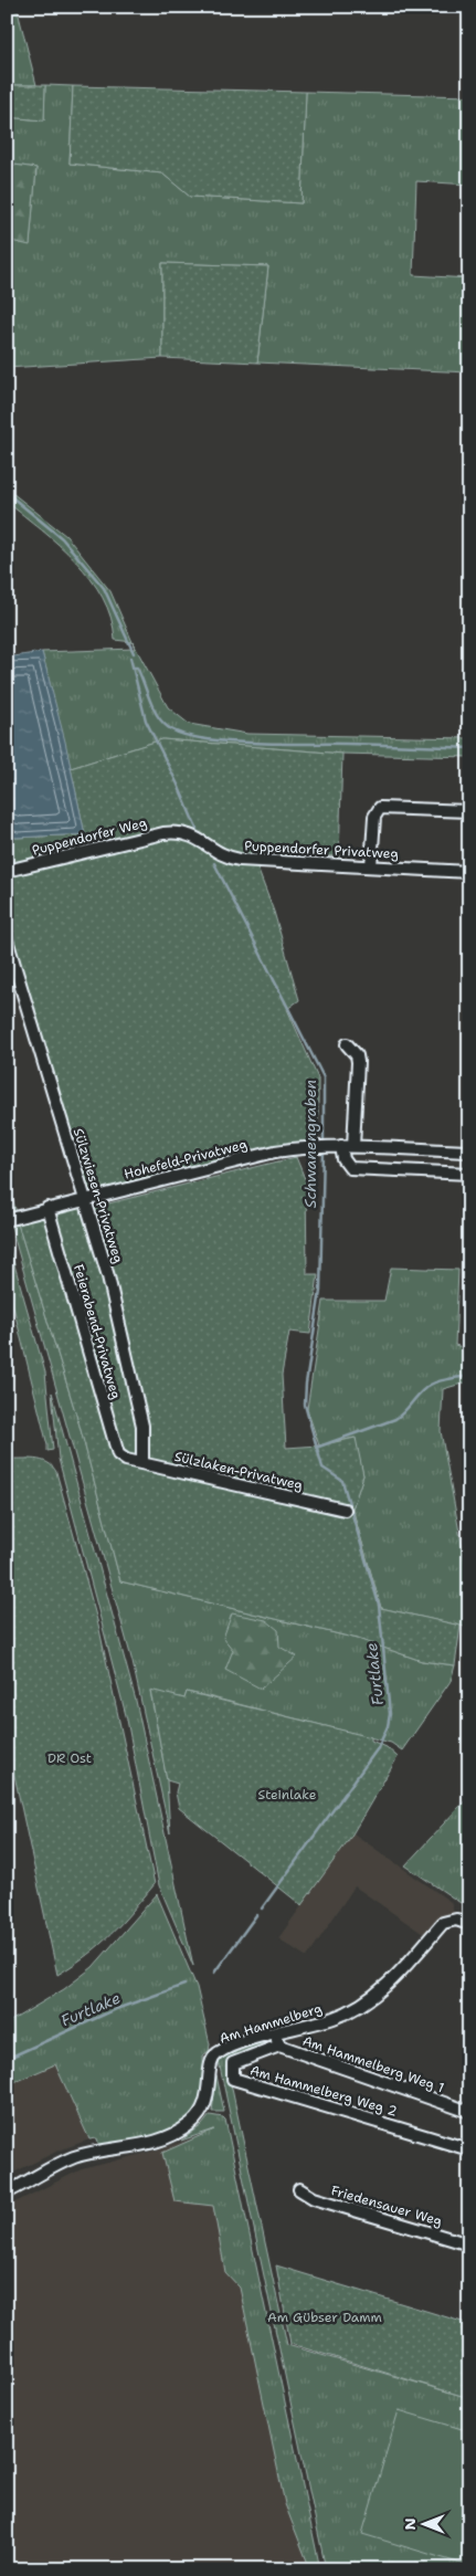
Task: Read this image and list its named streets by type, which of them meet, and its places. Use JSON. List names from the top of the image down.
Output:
{
  "streets": {
    "street": [
      "Puppendorfer Weg",
      "Puppendorfer Privatweg",
      "Hohefeld-Privatweg",
      "Sülzwiesen-Privatweg",
      "Feierabend-Privatweg",
      "Sülzlaken-Privatweg",
      "Am Hammelberg",
      "Am Hammelberg Weg 1",
      "Am Hammelberg Weg 2",
      "Friedensauer Weg"
    ]
  },
  "crossings": [
    ["Puppendorfer Weg", "Puppendorfer Privatweg"],
    ["Hohefeld-Privatweg", "Sülzwiesen-Privatweg"],
    ["Hohefeld-Privatweg", "Feierabend-Privatweg"],
    ["Sülzwiesen-Privatweg", "Sülzlaken-Privatweg"],
    ["Feierabend-Privatweg", "Sülzlaken-Privatweg"],
    ["Am Hammelberg Weg 1", "Am Hammelberg Weg 2"]
  ],
  "water": ["Schwanengraben", "Furtlake"],
  "parks": ["DR Ost", "Steinlake", "Am Gübser Damm"],
  "north": "left"
}
